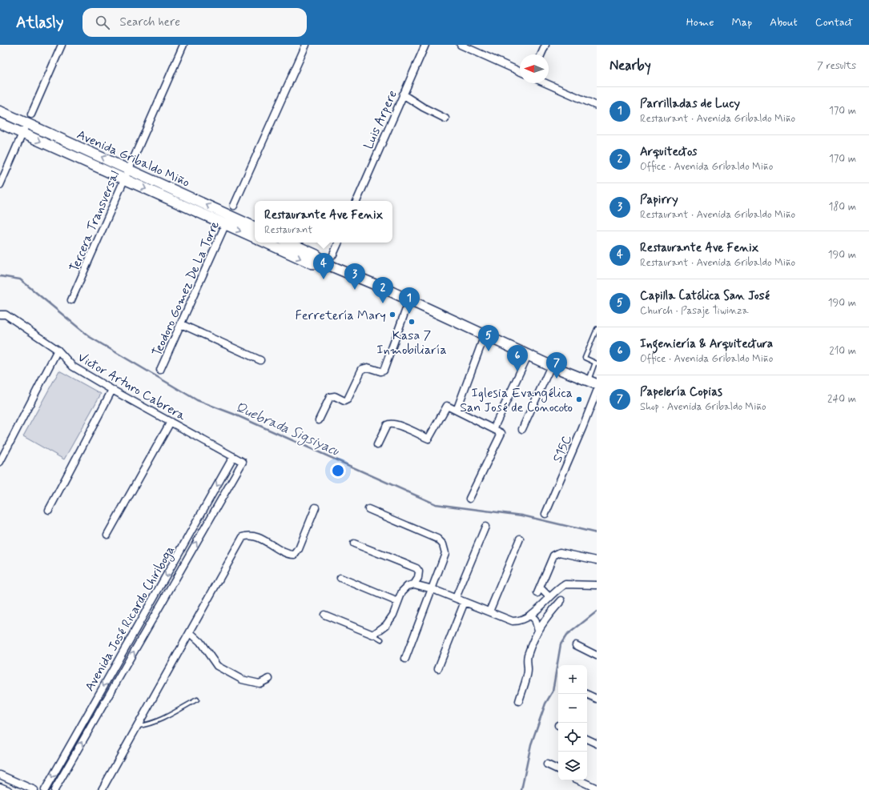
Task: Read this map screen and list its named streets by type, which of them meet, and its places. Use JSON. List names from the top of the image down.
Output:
{
  "streets": {
    "street": [
      "Luis Arpere",
      "Avenida Gribaldo Miño",
      "Tercera Transversal",
      "Teodoro Gomez De La Torre",
      "Victor Arturo Cabrera",
      "S15C",
      "Avenida José Ricardo Chiriboga"
    ]
  },
  "crossings": [
    ["Avenida Gribaldo Miño", "Tercera Transversal"],
    ["Avenida Gribaldo Miño", "Teodoro Gomez De La Torre"],
    ["Victor Arturo Cabrera", "Avenida José Ricardo Chiriboga"]
  ],
  "water": ["Quebrada Sigsiyacu"],
  "places": ["Ferretería Mary", "Kasa 7 Inmobiliaría", "Iglesia Evangélica San José de Conocoto"],
  "north": "left",
  "page": {
    "header": "Atlasly",
    "search": "Search here",
    "nav": [
      "Home",
      "Map",
      "About",
      "Contact"
    ],
    "heading": ["Nearby", "7 results"],
    "list": [
      {
        "mark": "1",
        "name": "Parrilladas de Lucy",
        "note": "Restaurant · Avenida Gribaldo Miño",
        "value": "170 m"
      },
      {
        "mark": "2",
        "name": "Arquitectos",
        "note": "Office · Avenida Gribaldo Miño",
        "value": "170 m"
      },
      {
        "mark": "3",
        "name": "Papirry",
        "note": "Restaurant · Avenida Gribaldo Miño",
        "value": "180 m"
      },
      {
        "mark": "4",
        "name": "Restaurante Ave Fenix",
        "note": "Restaurant · Avenida Gribaldo Miño",
        "value": "190 m"
      },
      {
        "mark": "5",
        "name": "Capilla Católica San José",
        "note": "Church · Pasaje Tiwinza",
        "value": "190 m"
      },
      {
        "mark": "6",
        "name": "Ingeniería & Arquitectura",
        "note": "Office · Avenida Gribaldo Miño",
        "value": "210 m"
      },
      {
        "mark": "7",
        "name": "Papelería Copias",
        "note": "Shop · Avenida Gribaldo Miño",
        "value": "240 m"
      }
    ],
    "popup": ["Restaurante Ave Fenix", "Restaurant"],
    "pins": [
      "4",
      "3",
      "2",
      "1",
      "5",
      "6",
      "7"
    ],
    "map_buttons": ["+", "−"]
  }
}
